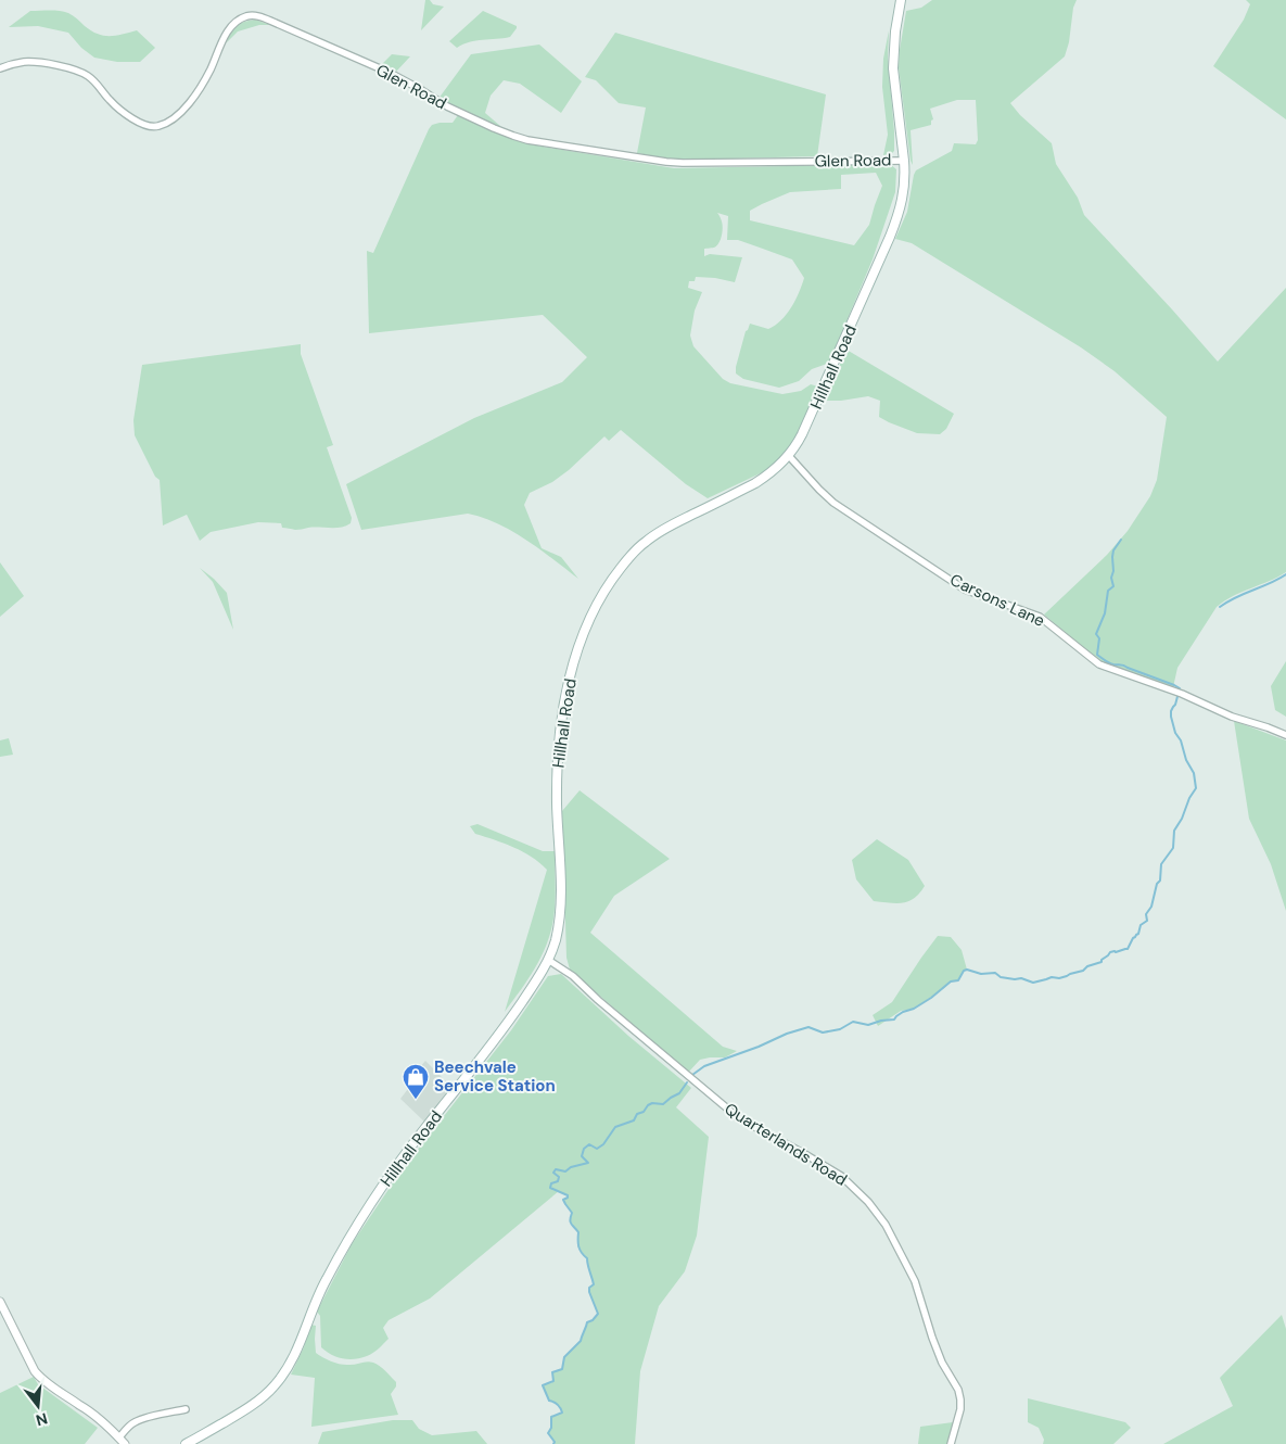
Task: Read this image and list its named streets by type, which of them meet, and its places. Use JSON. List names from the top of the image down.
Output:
{
  "streets": {
    "main road": ["Hillhall Road"],
    "street": ["Glen Road", "Carsons Lane", "Quarterlands Road"]
  },
  "crossings": [
    ["Glen Road", "Hillhall Road"],
    ["Hillhall Road", "Carsons Lane"],
    ["Hillhall Road", "Quarterlands Road"]
  ],
  "places": {
    "shop": ["Beechvale Service Station"]
  },
  "north": "bottom"
}
